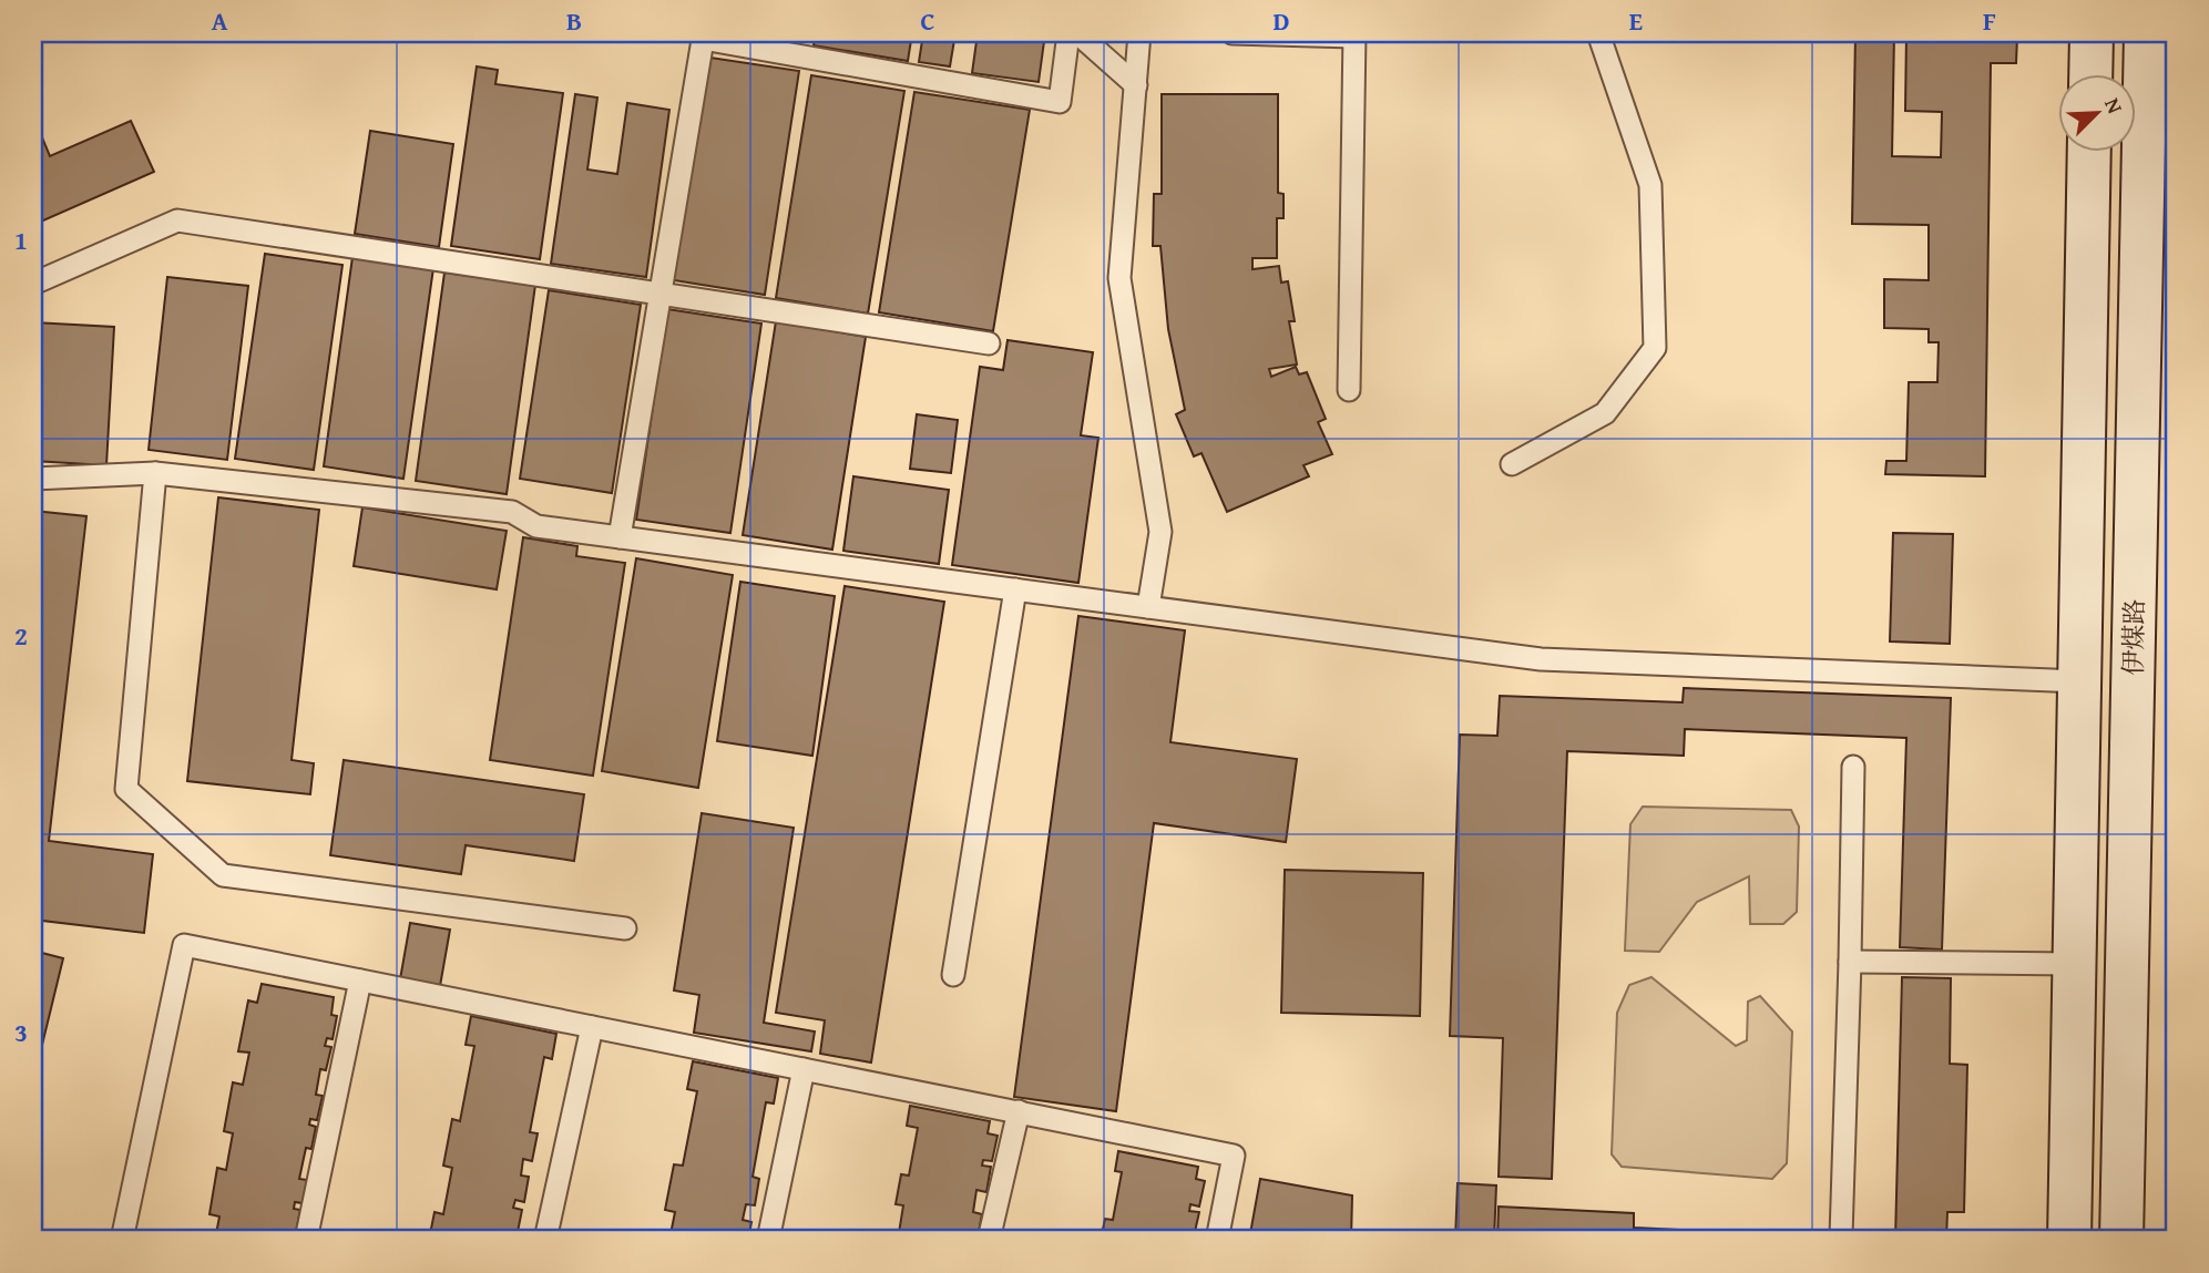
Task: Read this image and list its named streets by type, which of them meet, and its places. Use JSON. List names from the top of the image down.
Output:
{
  "streets": {
    "main road": ["伊煤路"]
  },
  "north": "top right",
  "grid": {
    "columns": [
      "A",
      "B",
      "C",
      "D",
      "E",
      "F"
    ],
    "rows": ["1", "2", "3"]
  }
}
